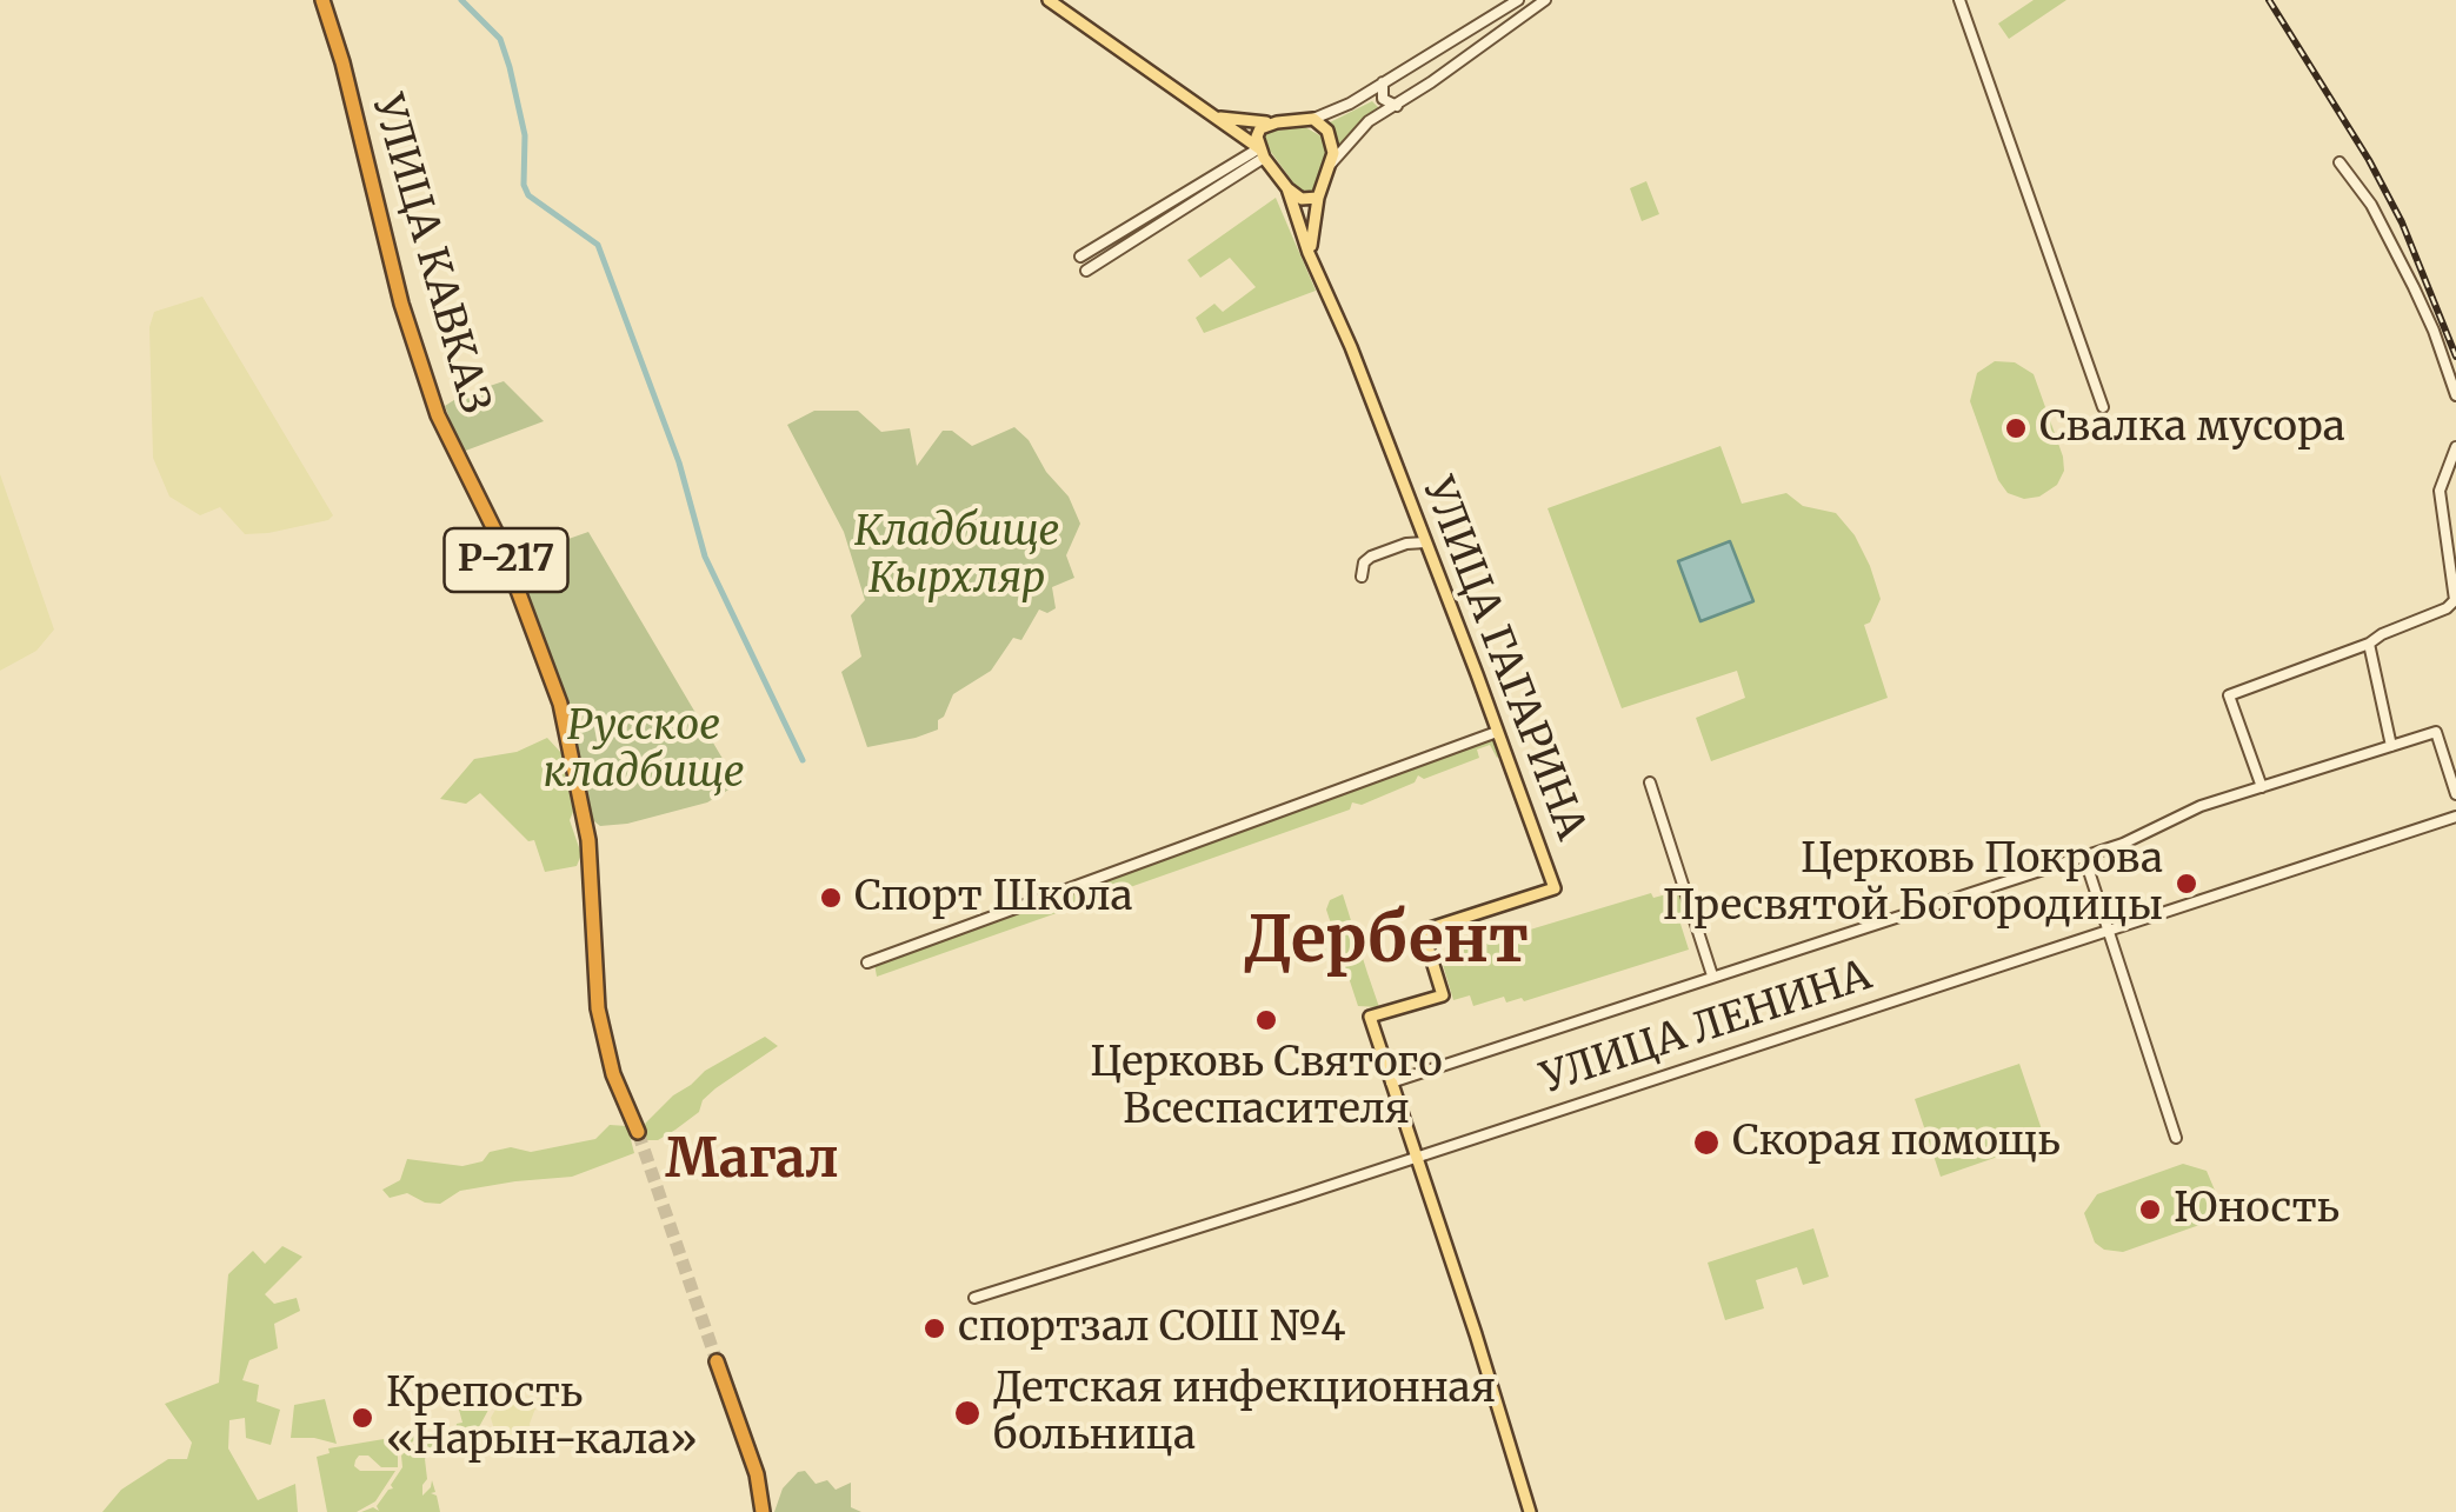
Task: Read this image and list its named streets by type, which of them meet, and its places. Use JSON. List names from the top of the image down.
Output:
{
  "streets": {
    "highway": ["УЛИЦА КАВКАЗ", "Р-217"],
    "main road": ["УЛИЦА ГАГАРИНА"],
    "street": ["УЛИЦА ЛЕНИНА"]
  },
  "districts": ["Дербент", "Магал"],
  "parks": ["Кладбище Кырхляр", "Русское кладбище"],
  "places": [
    "Свалка мусора",
    "Церковь Покрова Пресвятой Богородицы",
    "Спорт Школа",
    "Церковь Святого Всеспасителя",
    "Скорая помощь",
    "Юность",
    "спортзал СОШ №4",
    "Детская инфекционная больница",
    "Крепость «Нарын-кала»"
  ]
}
